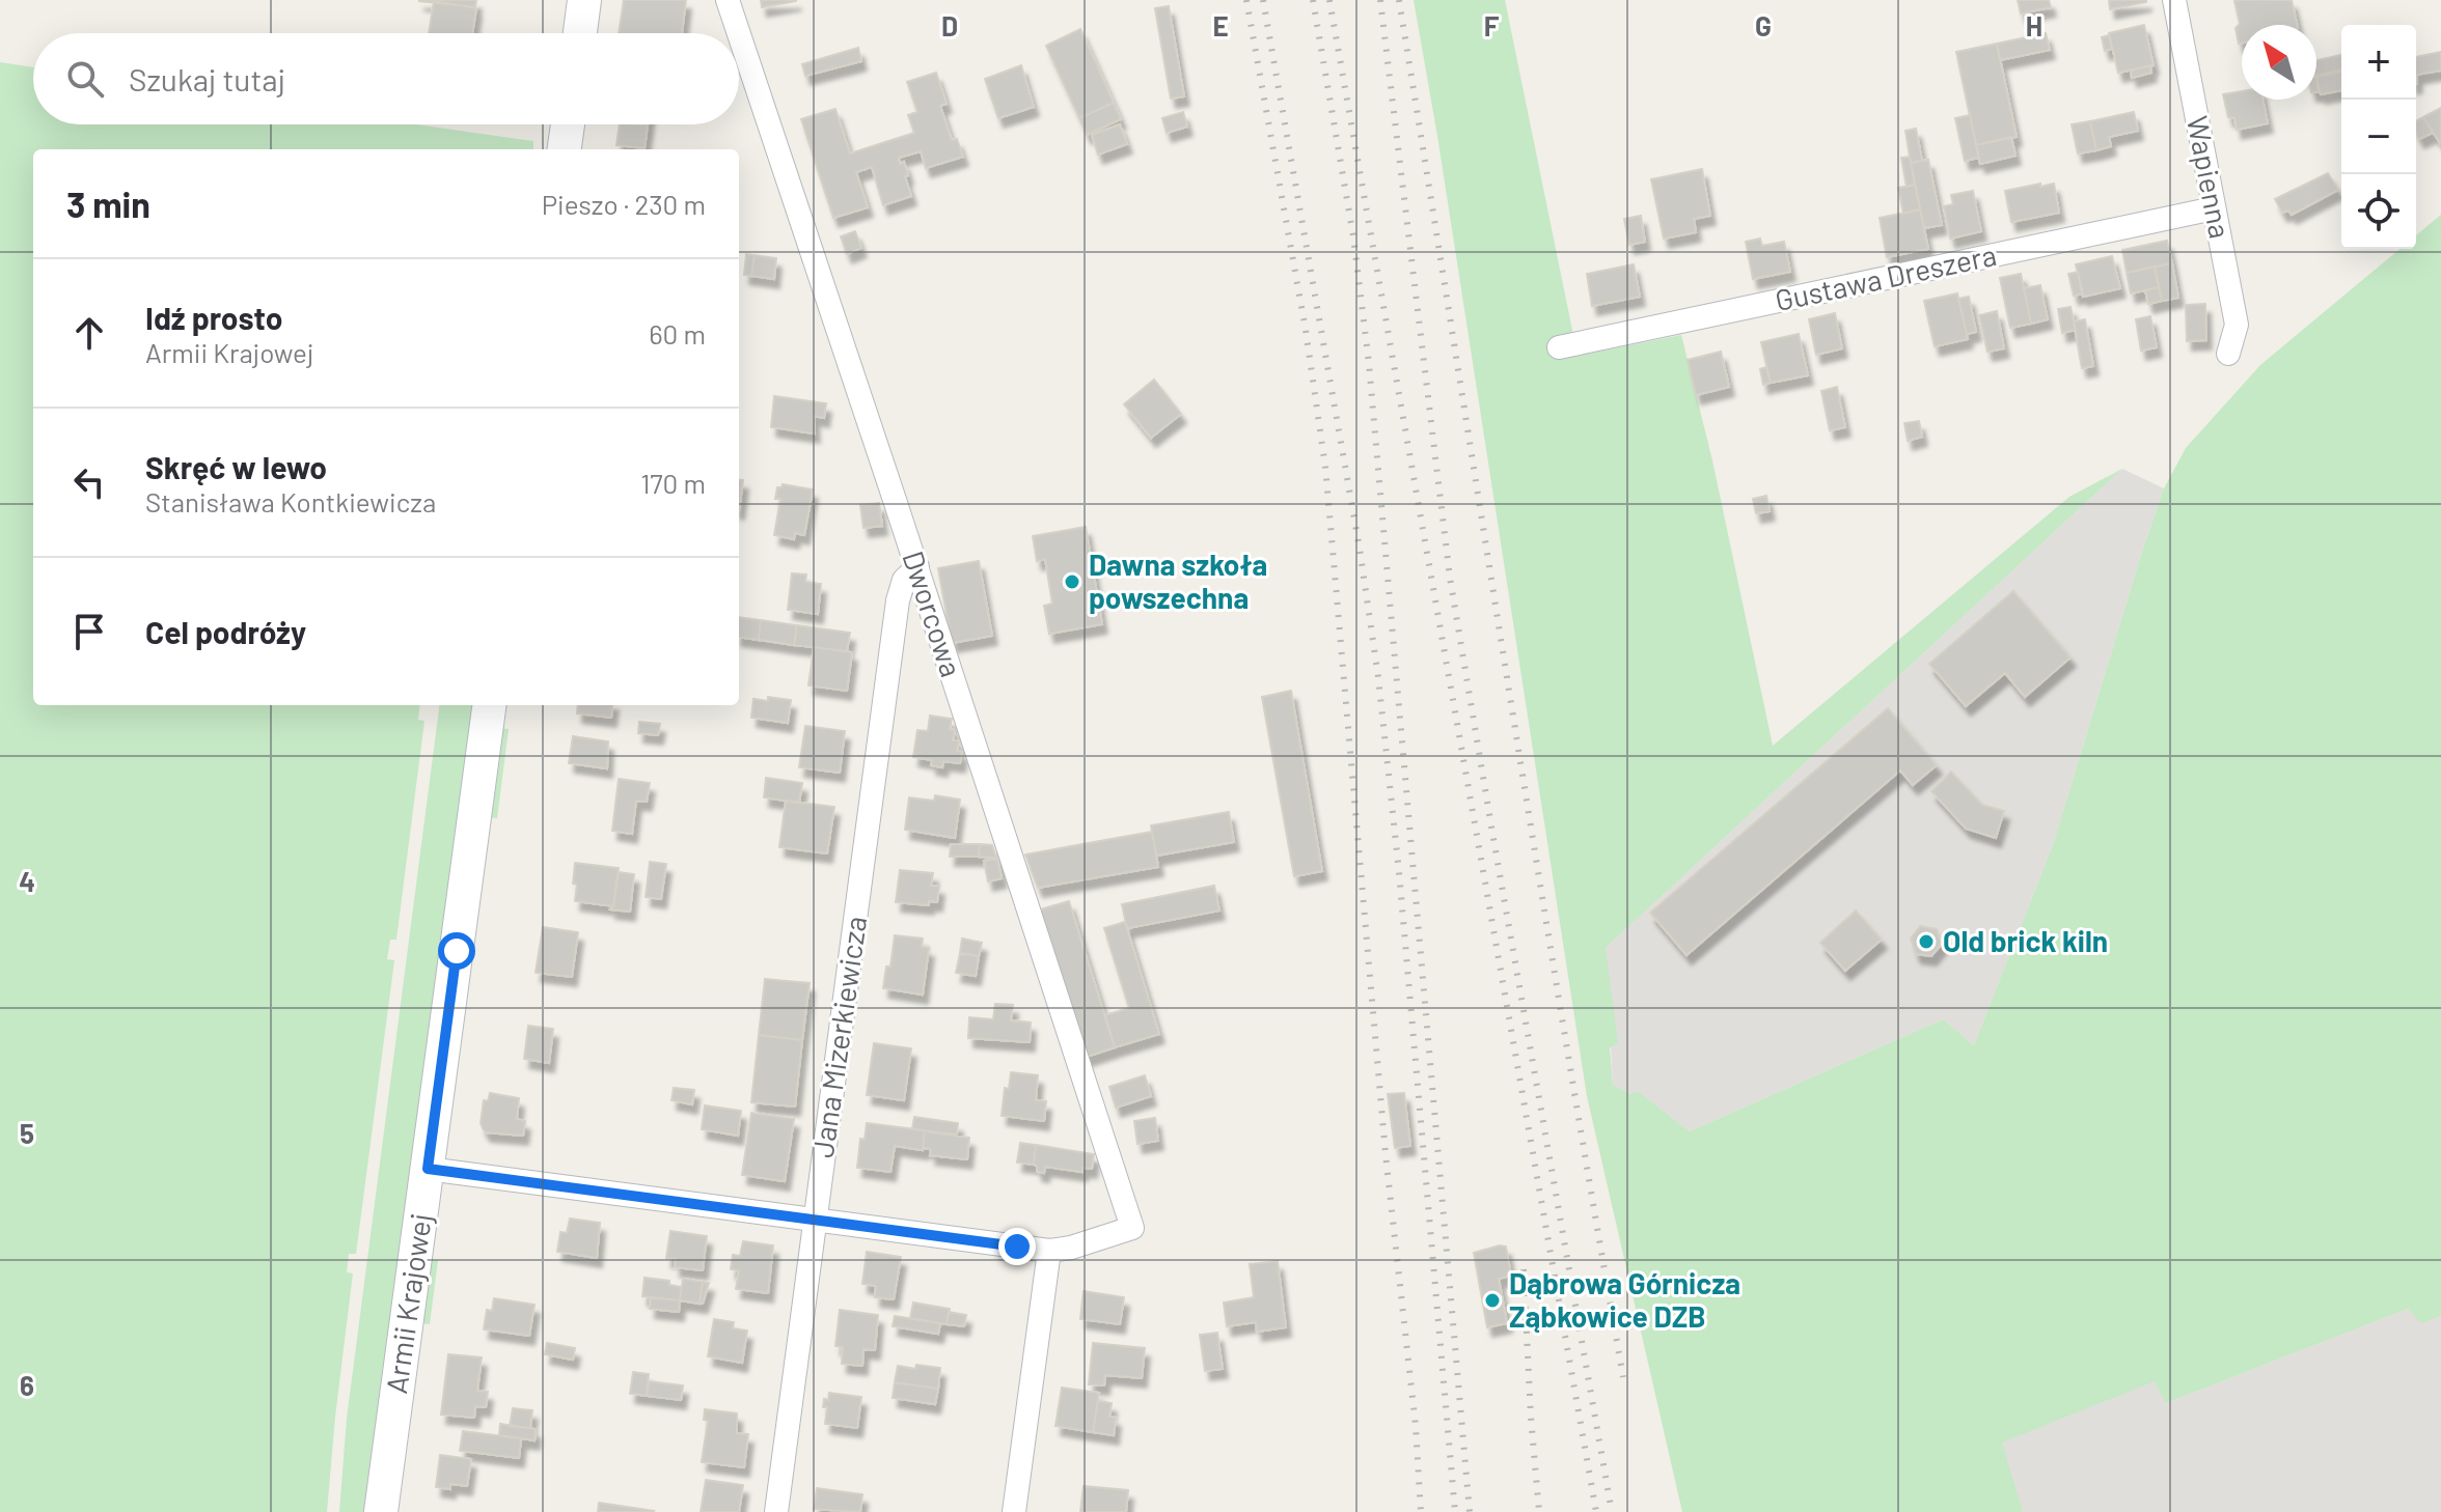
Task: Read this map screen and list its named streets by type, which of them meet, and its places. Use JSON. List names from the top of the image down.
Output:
{
  "streets": {
    "main road": ["Armii Krajowej"],
    "street": [
      "Wapienna",
      "Gustawa Dreszera",
      "Dworcowa",
      "Jana Mizerkiewicza"
    ]
  },
  "crossings": [
    ["Wapienna", "Gustawa Dreszera"],
    ["Dworcowa", "Jana Mizerkiewicza"]
  ],
  "places": ["Dawna szkoła powszechna", "Old brick kiln", "Dąbrowa Górnicza Ząbkowice DZB"],
  "north": "top left",
  "page": {
    "map_buttons": ["+", "−"],
    "search": "Szukaj tutaj",
    "heading": ["3 min", "Pieszo · 230 m"],
    "list": [
      ["Idź prosto", "Armii Krajowej", "60 m"],
      ["Skręć w lewo", "Stanisława Kontkiewicza", "170 m"],
      "Cel podróży"
    ]
  },
  "grid": {
    "columns": [
      "D",
      "E",
      "F",
      "G",
      "H"
    ],
    "rows": ["4", "5", "6"]
  }
}
